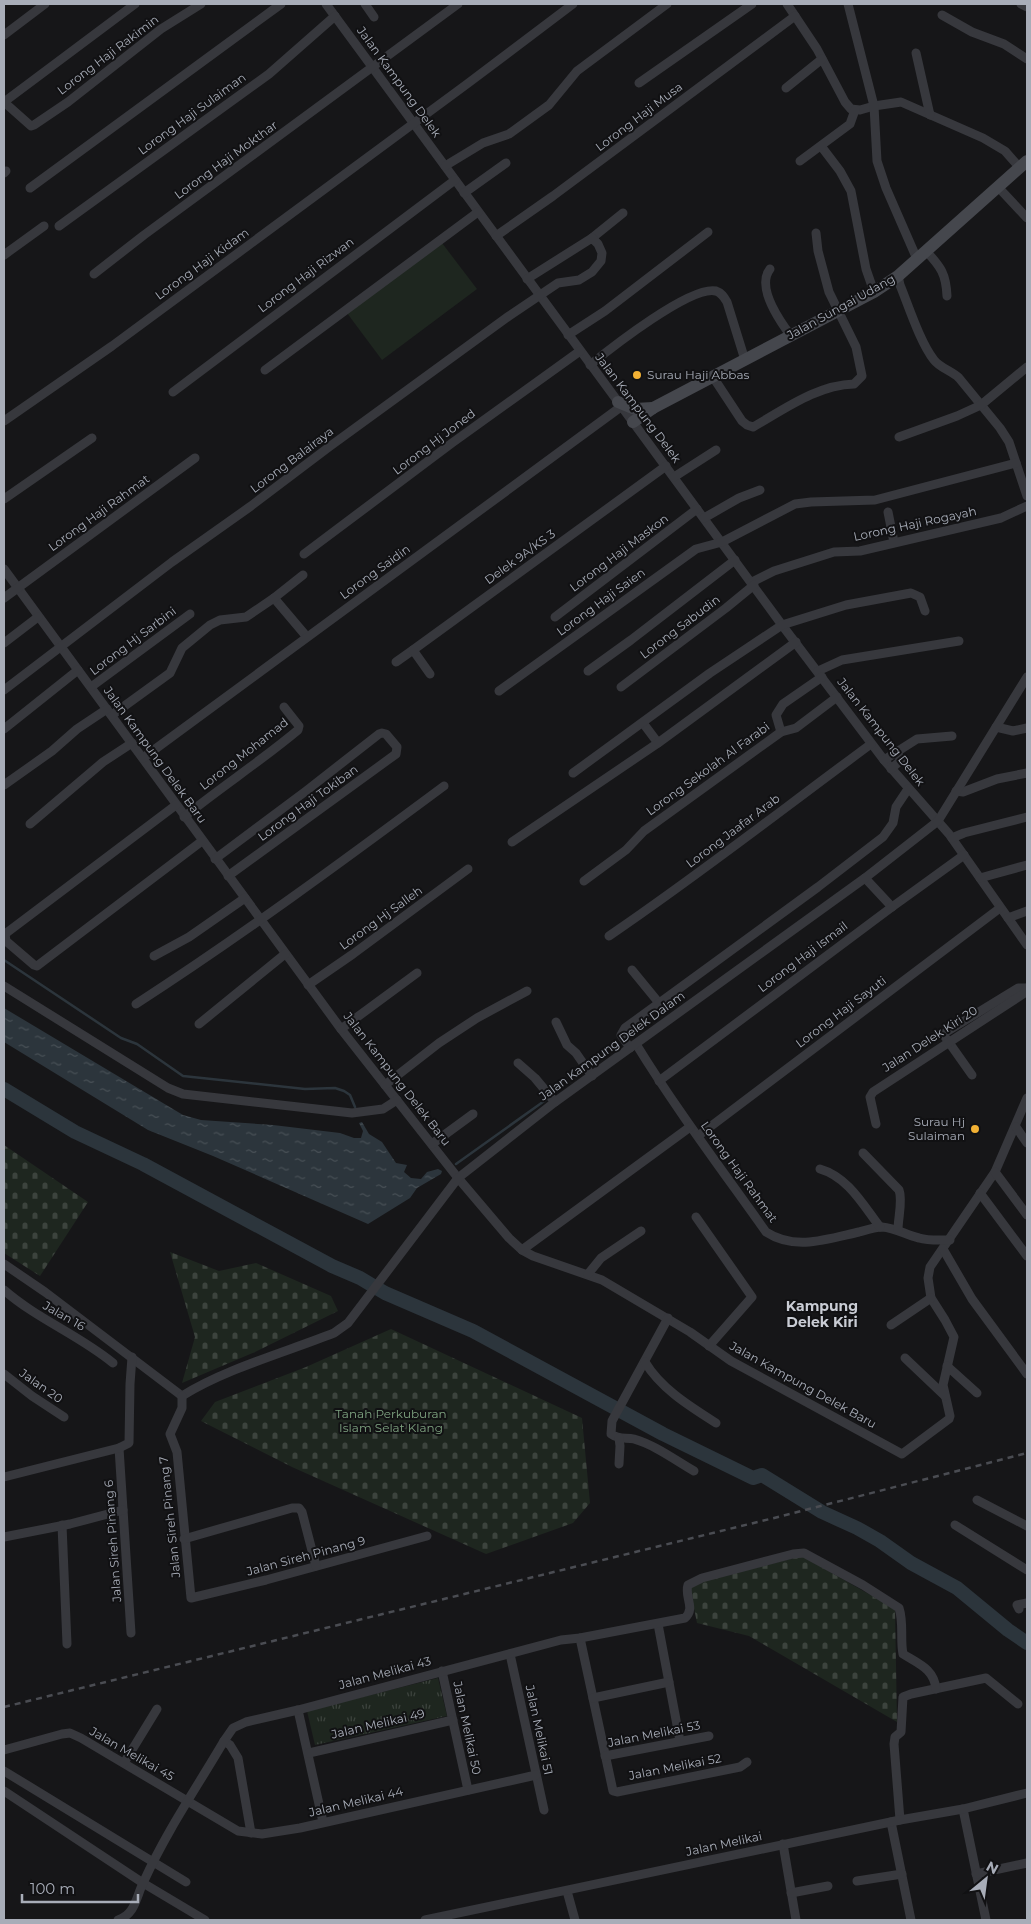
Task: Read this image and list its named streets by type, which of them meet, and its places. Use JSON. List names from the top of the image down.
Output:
{
  "streets": {
    "street": [
      "Lorong Haji Rakimin",
      "Jalan Kampung Delek",
      "Lorong Haji Sulaiman",
      "Lorong Haji Musa",
      "Lorong Haji Mokthar",
      "Lorong Haji Kidam",
      "Lorong Haji Rizwan",
      "Jalan Sungai Udang",
      "Lorong Hj Joned",
      "Lorong Balairaya",
      "Lorong Haji Rahmat",
      "Lorong Haji Rogayah",
      "Lorong Haji Maskon",
      "Delek 9A/KS 3",
      "Lorong Saidin",
      "Lorong Haji Saien",
      "Lorong Sabudin",
      "Lorong Hj Sarbini",
      "Lorong Mohamad",
      "Jalan Kampung Delek Baru",
      "Lorong Sekolah Al Farabi",
      "Lorong Haji Tokiban",
      "Lorong Jaafar Arab",
      "Lorong Hj Salleh",
      "Lorong Haji Ismail",
      "Lorong Haji Sayuti",
      "Jalan Delek Kiri 20",
      "Jalan Kampung Delek Dalam",
      "Jalan 16",
      "Jalan 20",
      "Jalan Sireh Pinang 7",
      "Jalan Sireh Pinang 6",
      "Jalan Sireh Pinang 9",
      "Jalan Melikai 43",
      "Jalan Melikai 49",
      "Jalan Melikai 50",
      "Jalan Melikai 51",
      "Jalan Melikai 53",
      "Jalan Melikai 45",
      "Jalan Melikai 52",
      "Jalan Melikai 44",
      "Jalan Melikai"
    ]
  },
  "crossings": [
    ["Jalan Kampung Delek", "Lorong Haji Sulaiman"],
    ["Jalan Kampung Delek", "Lorong Haji Musa"],
    ["Jalan Kampung Delek", "Lorong Haji Mokthar"],
    ["Jalan Kampung Delek", "Lorong Haji Kidam"],
    ["Jalan Kampung Delek", "Lorong Haji Rizwan"],
    ["Jalan Kampung Delek", "Jalan Sungai Udang"],
    ["Jalan Kampung Delek", "Lorong Hj Joned"],
    ["Jalan Kampung Delek", "Lorong Balairaya"],
    ["Jalan Kampung Delek", "Lorong Haji Rogayah"],
    ["Jalan Kampung Delek", "Lorong Haji Maskon"],
    ["Jalan Kampung Delek", "Delek 9A/KS 3"],
    ["Jalan Kampung Delek", "Lorong Saidin"],
    ["Jalan Kampung Delek", "Lorong Haji Saien"],
    ["Jalan Kampung Delek", "Lorong Sabudin"],
    ["Jalan Kampung Delek", "Lorong Sekolah Al Farabi"],
    ["Jalan Kampung Delek", "Lorong Jaafar Arab"],
    ["Jalan Kampung Delek", "Lorong Haji Ismail"],
    ["Jalan Kampung Delek", "Lorong Haji Sayuti"],
    ["Jalan Kampung Delek", "Jalan Kampung Delek Dalam"],
    ["Lorong Balairaya", "Jalan Kampung Delek Baru"],
    ["Lorong Haji Rahmat", "Jalan Kampung Delek Baru"],
    ["Lorong Haji Rahmat", "Lorong Haji Ismail"],
    ["Lorong Haji Rahmat", "Lorong Haji Sayuti"],
    ["Lorong Haji Rahmat", "Jalan Kampung Delek Dalam"],
    ["Lorong Haji Rogayah", "Lorong Sabudin"],
    ["Lorong Saidin", "Jalan Kampung Delek Baru"],
    ["Lorong Hj Sarbini", "Jalan Kampung Delek Baru"],
    ["Lorong Mohamad", "Jalan Kampung Delek Baru"],
    ["Jalan Kampung Delek Baru", "Lorong Haji Tokiban"],
    ["Jalan Kampung Delek Baru", "Lorong Hj Salleh"],
    ["Jalan Kampung Delek Baru", "Jalan Kampung Delek Dalam"],
    ["Jalan Kampung Delek Dalam", "Jalan Sireh Pinang 7"],
    ["Jalan Sireh Pinang 7", "Jalan Sireh Pinang 9"],
    ["Jalan Melikai 43", "Jalan Melikai 50"],
    ["Jalan Melikai 43", "Jalan Melikai 51"],
    ["Jalan Melikai 43", "Jalan Melikai 45"],
    ["Jalan Melikai 43", "Jalan Melikai 52"],
    ["Jalan Melikai 43", "Jalan Melikai 44"],
    ["Jalan Melikai 49", "Jalan Melikai 50"],
    ["Jalan Melikai 50", "Jalan Melikai 44"],
    ["Jalan Melikai 51", "Jalan Melikai 44"],
    ["Jalan Melikai 53", "Jalan Melikai 52"],
    ["Jalan Melikai 45", "Jalan Melikai 44"]
  ],
  "districts": ["Kampung Delek Kiri"],
  "parks": ["Tanah Perkuburan Islam Selat Klang"],
  "places": ["Surau Haji Abbas", "Surau Hj Sulaiman"],
  "scale_bar": "100 m",
  "north": "top right"
}
